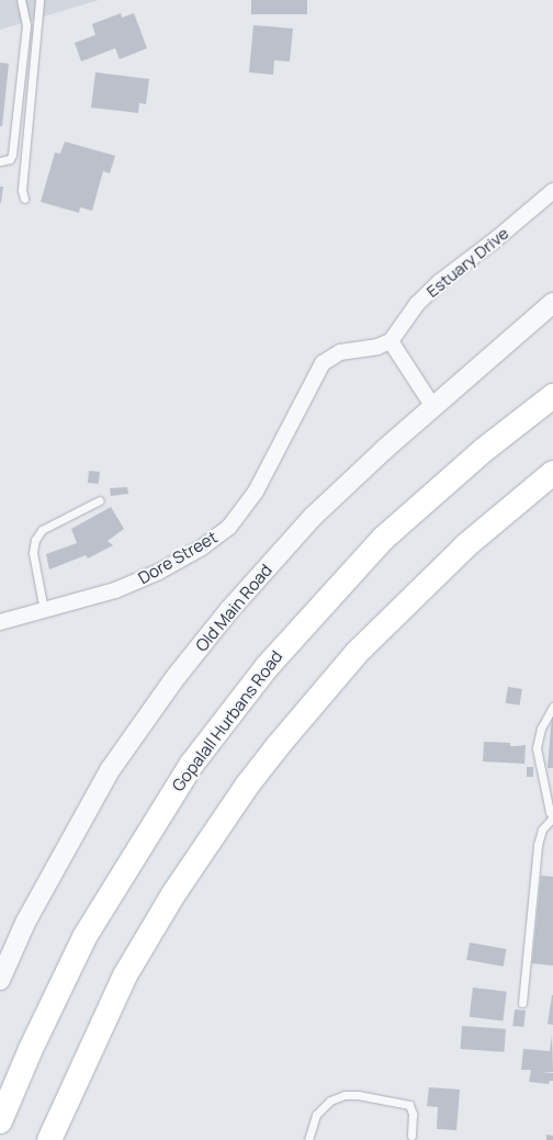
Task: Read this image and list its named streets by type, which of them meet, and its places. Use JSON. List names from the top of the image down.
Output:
{
  "streets": {
    "main road": ["Gopalall Hurbans Road"],
    "street": ["Estuary Drive", "Dore Street", "Old Main Road"]
  },
  "crossings": [
    ["Estuary Drive", "Dore Street"]
  ]
}
